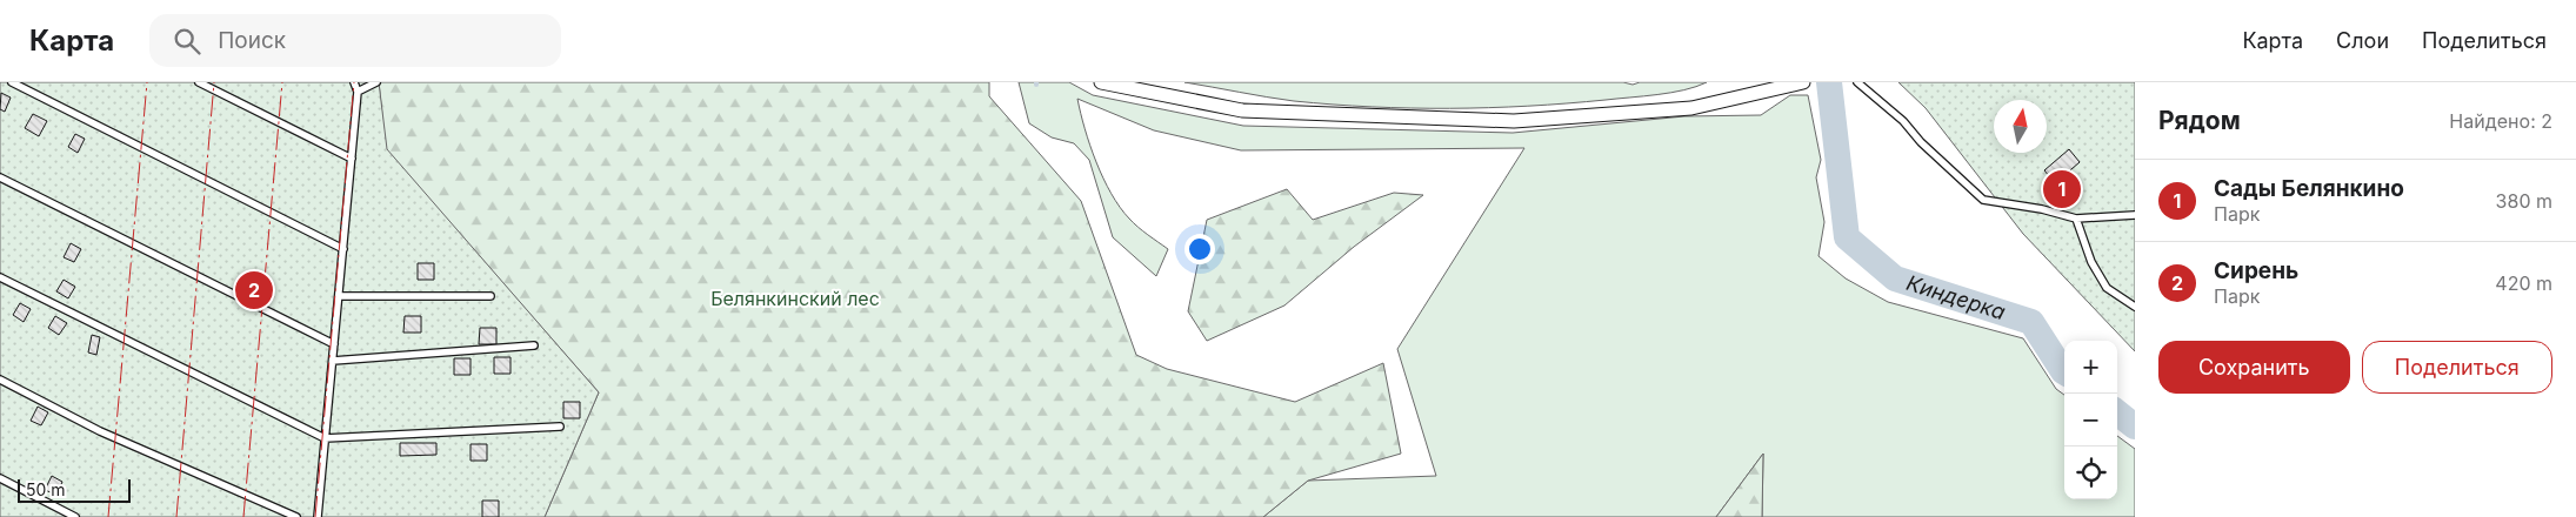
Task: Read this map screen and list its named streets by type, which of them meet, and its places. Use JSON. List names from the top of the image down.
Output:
{
  "water": ["Киндерка"],
  "parks": ["Белянкинский лес"],
  "scale_bar": "50 m",
  "north": "top",
  "page": {
    "header": "Карта",
    "search": "Поиск",
    "nav": ["Карта", "Слои", "Поделиться"],
    "heading": ["Рядом", "Найдено: 2"],
    "list": [
      {
        "mark": "1",
        "name": "Сады Белянкино",
        "note": "Парк",
        "value": "380 m"
      },
      {
        "mark": "2",
        "name": "Сирень",
        "note": "Парк",
        "value": "420 m"
      }
    ],
    "pins": ["1", "2"],
    "buttons": ["Сохранить", "Поделиться"],
    "map_buttons": ["+", "−"],
    "scale": "50 m"
  }
}
